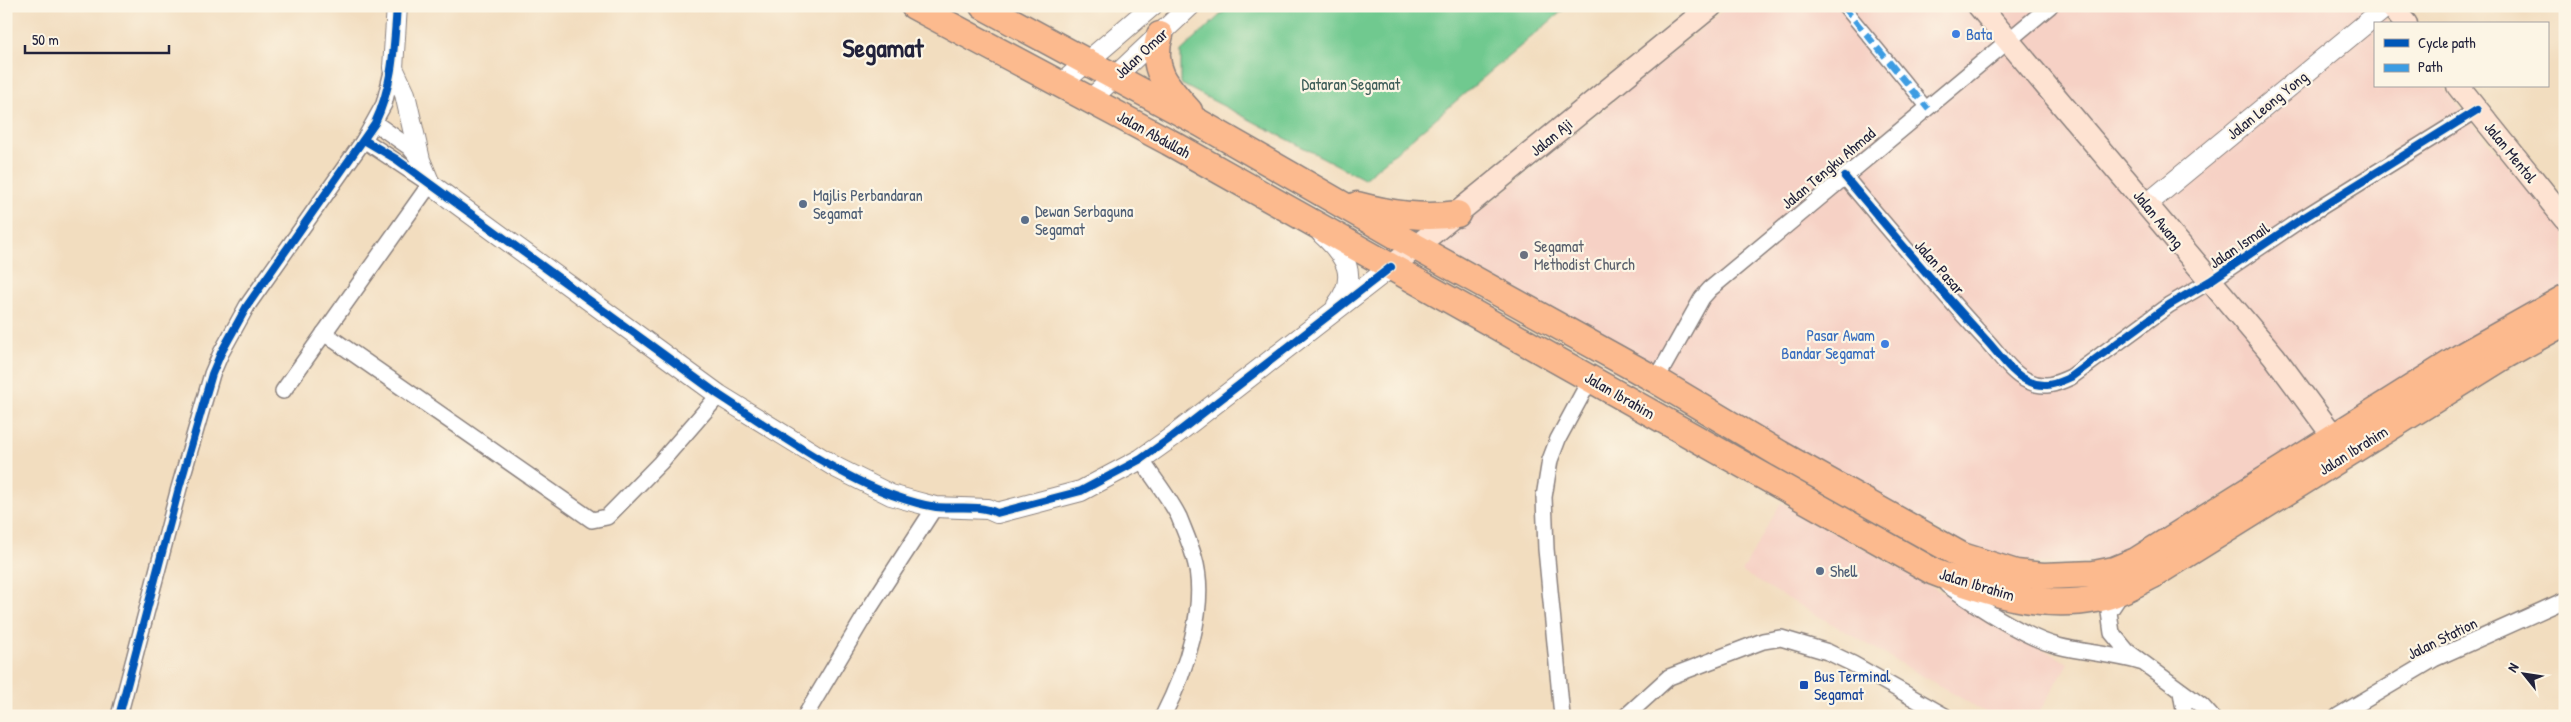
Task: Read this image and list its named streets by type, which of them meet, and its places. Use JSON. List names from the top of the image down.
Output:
{
  "streets": {
    "highway": ["Jalan Abdullah", "Jalan Ibrahim"],
    "main road": ["Jalan Aji", "Jalan Mentol", "Jalan Awang"],
    "street": [
      "Jalan Omar",
      "Jalan Leong Yong",
      "Jalan Tengku Ahmad",
      "Jalan Ismail",
      "Jalan Pasar",
      "Jalan Station"
    ]
  },
  "crossings": [
    ["Jalan Omar", "Jalan Abdullah"],
    ["Jalan Leong Yong", "Jalan Awang"],
    ["Jalan Abdullah", "Jalan Aji"],
    ["Jalan Abdullah", "Jalan Ibrahim"],
    ["Jalan Aji", "Jalan Ibrahim"],
    ["Jalan Mentol", "Jalan Ismail"],
    ["Jalan Tengku Ahmad", "Jalan Awang"],
    ["Jalan Tengku Ahmad", "Jalan Pasar"],
    ["Jalan Tengku Ahmad", "Jalan Ibrahim"],
    ["Jalan Awang", "Jalan Ismail"],
    ["Jalan Awang", "Jalan Ibrahim"],
    ["Jalan Ismail", "Jalan Pasar"]
  ],
  "districts": ["Segamat"],
  "parks": ["Dataran Segamat"],
  "places": {
    "other": [
      "Bata",
      "Majlis Perbandaran Segamat",
      "Dewan Serbaguna Segamat",
      "Segamat Methodist Church",
      "Pasar Awam Bandar Segamat",
      "Shell"
    ],
    "transit": ["Bus Terminal Segamat"]
  },
  "legend": ["Cycle path", "Path"],
  "scale_bar": "50 m",
  "north": "top left"
}
